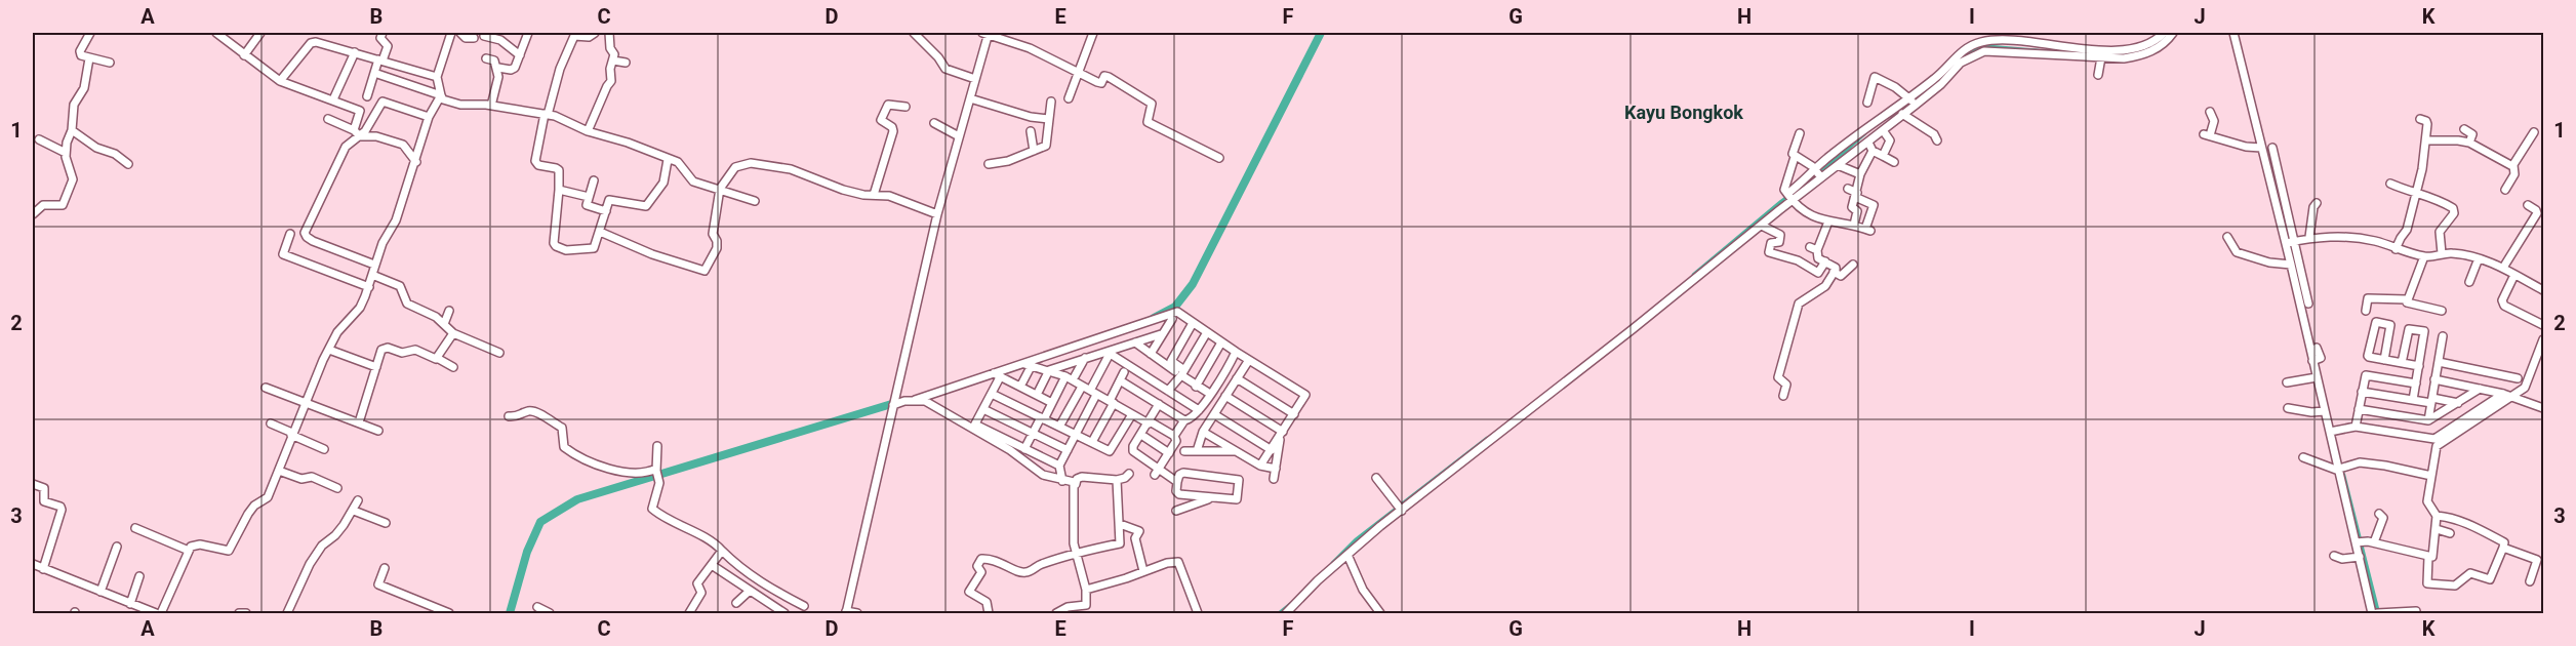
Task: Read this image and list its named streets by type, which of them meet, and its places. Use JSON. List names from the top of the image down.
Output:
{
  "districts": ["Kayu Bongkok"],
  "grid": {
    "columns": [
      "A",
      "B",
      "C",
      "D",
      "E",
      "F",
      "G",
      "H",
      "I",
      "J",
      "K"
    ],
    "rows": ["1", "2", "3"]
  }
}
